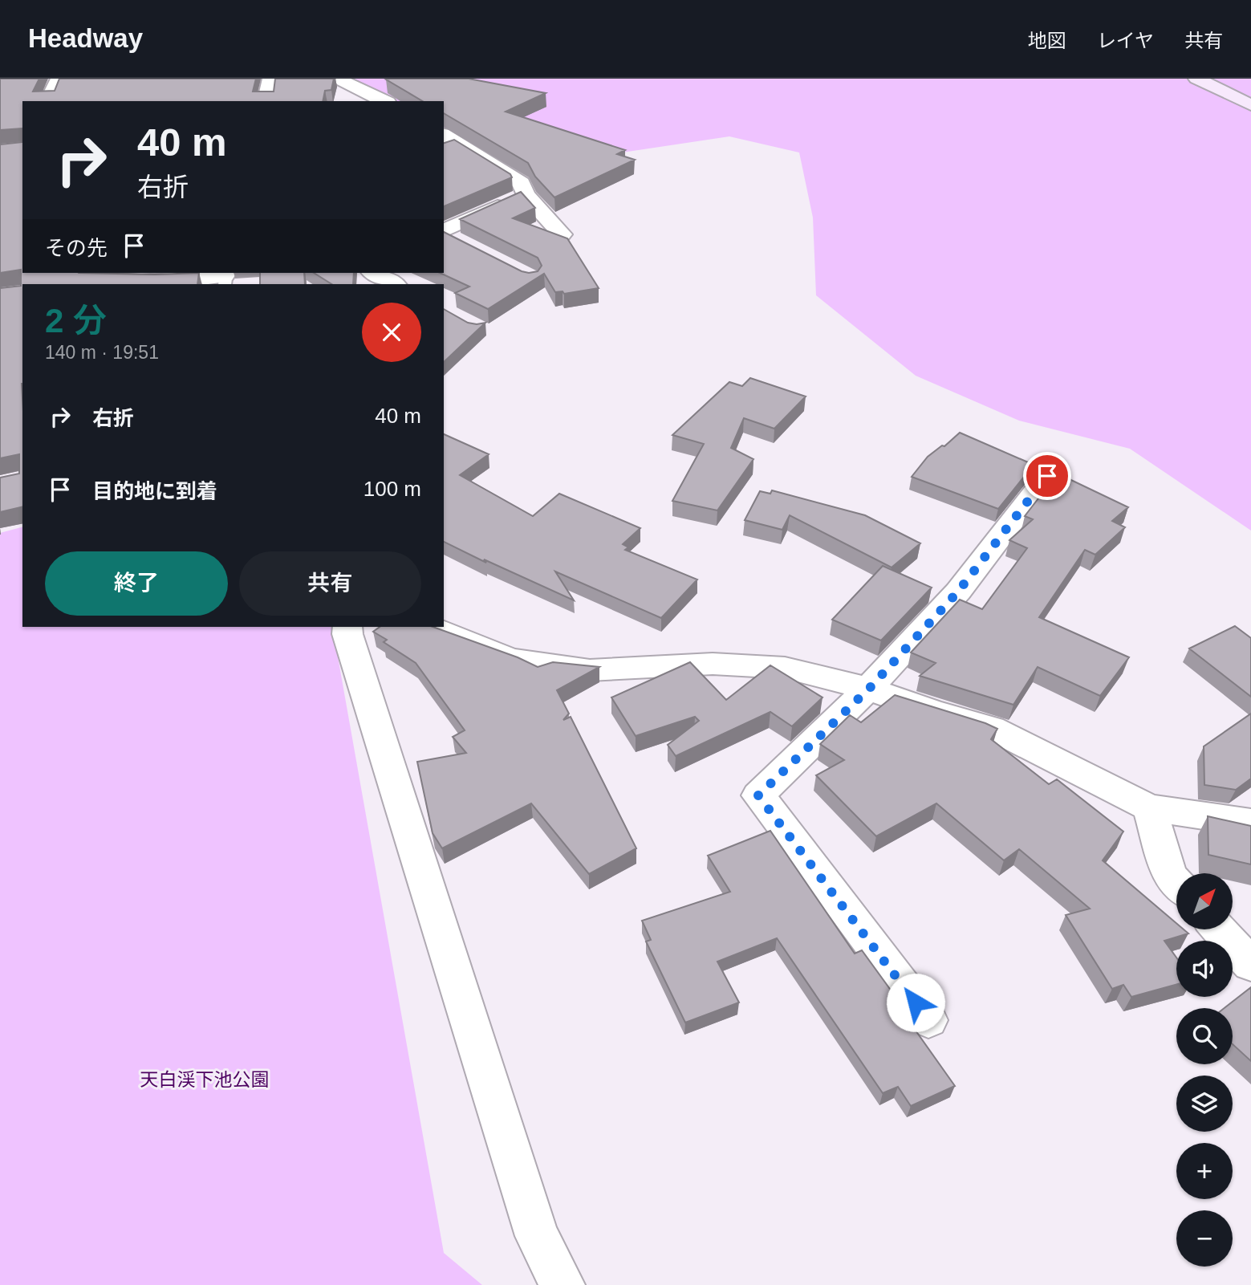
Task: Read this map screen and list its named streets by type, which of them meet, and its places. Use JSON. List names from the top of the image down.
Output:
{
  "parks": ["天白渓下池公園"],
  "north": "top right",
  "page": {
    "header": "Headway",
    "nav": ["地図", "レイヤ", "共有"],
    "turn": ["40 m", "右折"],
    "then": "その先",
    "heading": ["2 分", "140 m · 19:51"],
    "list": [
      {
        "name": "右折",
        "value": "40 m"
      },
      {
        "name": "目的地に到着",
        "value": "100 m"
      }
    ],
    "buttons": ["終了", "共有"],
    "map_buttons": ["+", "−"]
  }
}
